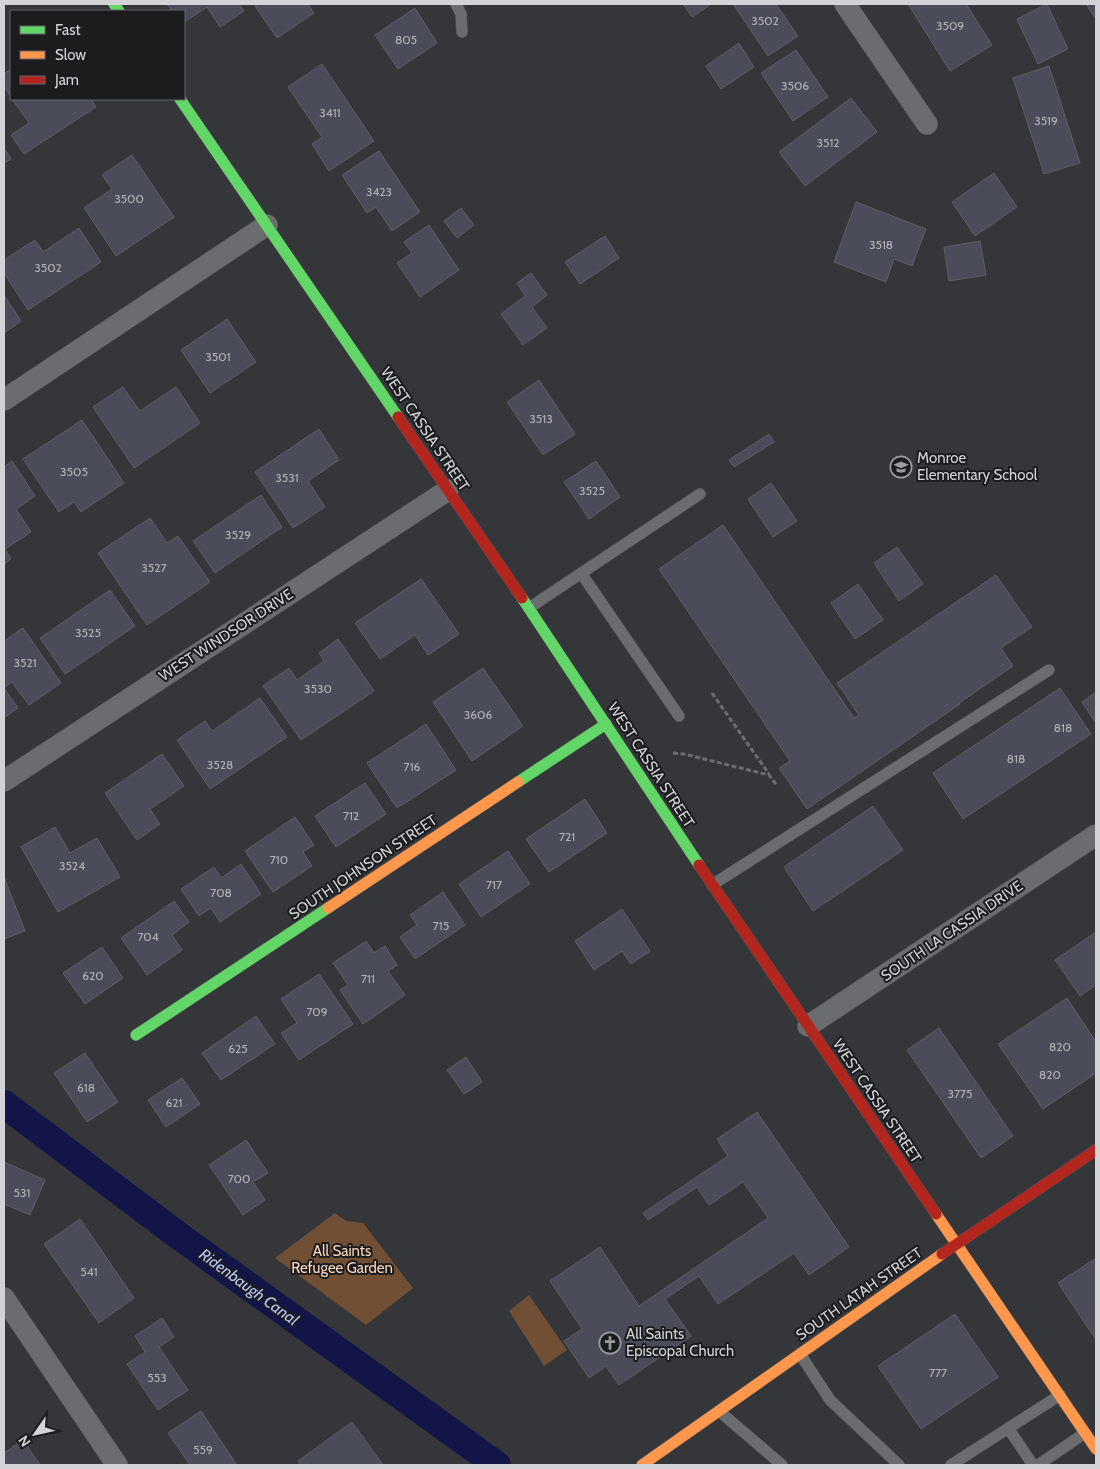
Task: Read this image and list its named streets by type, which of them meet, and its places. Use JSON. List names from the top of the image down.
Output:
{
  "streets": {
    "street": [
      "WEST CASSIA STREET",
      "WEST WINDSOR DRIVE",
      "SOUTH JOHNSON STREET",
      "SOUTH LA CASSIA DRIVE",
      "SOUTH LATAH STREET"
    ]
  },
  "crossings": [
    ["WEST CASSIA STREET", "WEST WINDSOR DRIVE"],
    ["WEST CASSIA STREET", "SOUTH JOHNSON STREET"],
    ["WEST CASSIA STREET", "SOUTH LA CASSIA DRIVE"],
    ["WEST CASSIA STREET", "SOUTH LATAH STREET"]
  ],
  "water": ["Ridenbaugh Canal"],
  "parks": ["All Saints Refugee Garden"],
  "places": {
    "school or university": ["Monroe Elementary School"],
    "church": ["All Saints Episcopal Church"]
  },
  "house_numbers": [
    "3502",
    "3509",
    "805",
    "3506",
    "3411",
    "3519",
    "3512",
    "3423",
    "3500",
    "3518",
    "3502",
    "3501",
    "3513",
    "3505",
    "3531",
    "3525",
    "3529",
    "3527",
    "3525",
    "3521",
    "3530",
    "3606",
    "818",
    "818",
    "3528",
    "716",
    "712",
    "721",
    "710",
    "3524",
    "717",
    "708",
    "715",
    "704",
    "620",
    "711",
    "709",
    "820",
    "625",
    "820",
    "618",
    "3775",
    "621",
    "700",
    "531",
    "541",
    "777",
    "553",
    "559"
  ],
  "legend": ["Fast", "Slow", "Jam"],
  "north": "bottom left"
}
